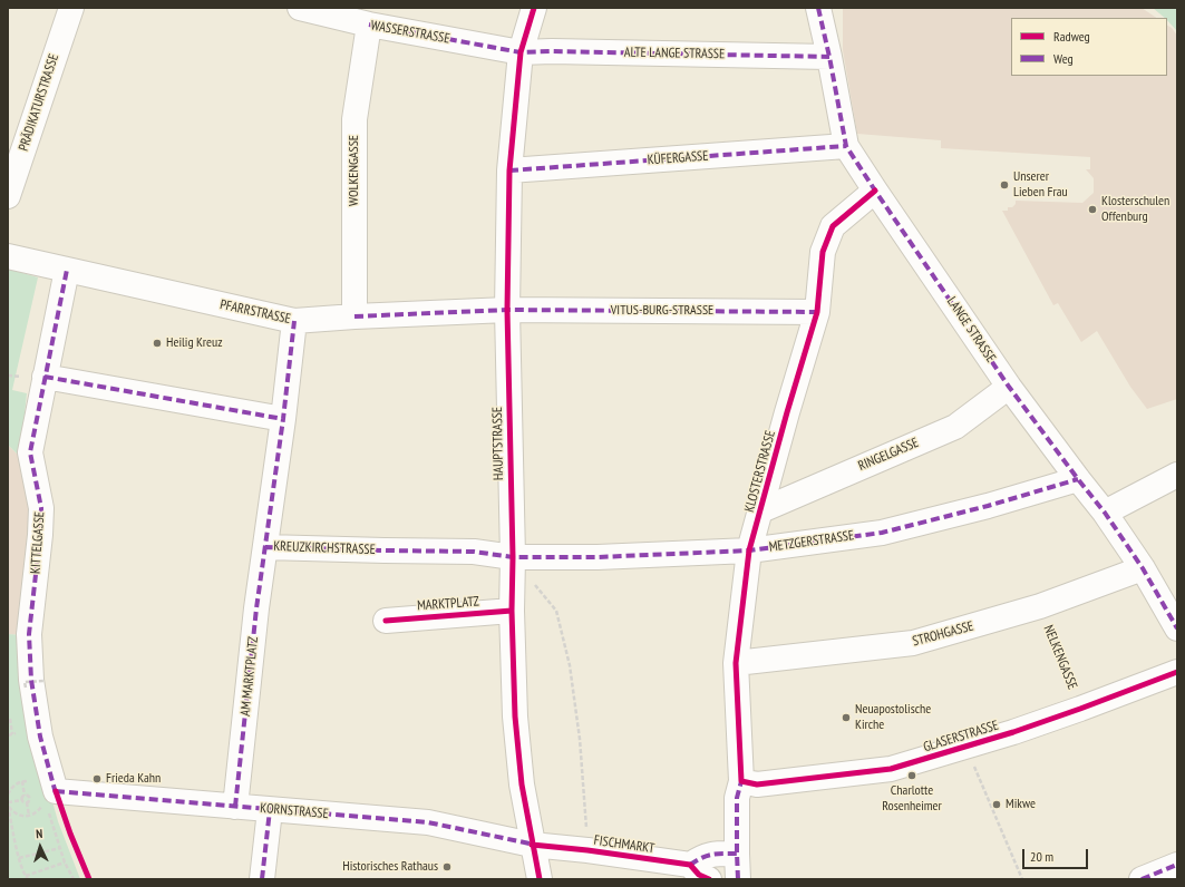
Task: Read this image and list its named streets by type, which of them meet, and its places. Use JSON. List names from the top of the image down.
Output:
{
  "streets": {
    "street": [
      "WASSERSTRASSE",
      "ALTE LANGE STRASSE",
      "PRÄDIKATURSTRASSE",
      "KÜFERGASSE",
      "WOLKENGASSE",
      "VITUS-BURG-STRASSE",
      "PFARRSTRASSE",
      "LANGE STRASSE",
      "HAUPTSTRASSE",
      "RINGELGASSE",
      "KLOSTERSTRASSE",
      "METZGERSTRASSE",
      "KITTELGASSE",
      "KREUZKIRCHSTRASSE",
      "MARKTPLATZ",
      "STROHGASSE",
      "AM MARKTPLATZ",
      "GLASERSTRASSE",
      "KORNSTRASSE",
      "FISCHMARKT"
    ],
    "path": ["NELKENGASSE"]
  },
  "crossings": [
    ["WASSERSTRASSE", "ALTE LANGE STRASSE"],
    ["WASSERSTRASSE", "WOLKENGASSE"],
    ["WASSERSTRASSE", "HAUPTSTRASSE"],
    ["ALTE LANGE STRASSE", "LANGE STRASSE"],
    ["ALTE LANGE STRASSE", "HAUPTSTRASSE"],
    ["KÜFERGASSE", "LANGE STRASSE"],
    ["KÜFERGASSE", "HAUPTSTRASSE"],
    ["WOLKENGASSE", "PFARRSTRASSE"],
    ["VITUS-BURG-STRASSE", "PFARRSTRASSE"],
    ["VITUS-BURG-STRASSE", "HAUPTSTRASSE"],
    ["VITUS-BURG-STRASSE", "KLOSTERSTRASSE"],
    ["PFARRSTRASSE", "HAUPTSTRASSE"],
    ["PFARRSTRASSE", "KITTELGASSE"],
    ["PFARRSTRASSE", "KREUZKIRCHSTRASSE"],
    ["LANGE STRASSE", "RINGELGASSE"],
    ["LANGE STRASSE", "KLOSTERSTRASSE"],
    ["LANGE STRASSE", "METZGERSTRASSE"],
    ["LANGE STRASSE", "STROHGASSE"],
    ["HAUPTSTRASSE", "METZGERSTRASSE"],
    ["HAUPTSTRASSE", "KREUZKIRCHSTRASSE"],
    ["HAUPTSTRASSE", "MARKTPLATZ"],
    ["HAUPTSTRASSE", "KORNSTRASSE"],
    ["HAUPTSTRASSE", "FISCHMARKT"],
    ["RINGELGASSE", "KLOSTERSTRASSE"],
    ["KLOSTERSTRASSE", "METZGERSTRASSE"],
    ["KLOSTERSTRASSE", "STROHGASSE"],
    ["KLOSTERSTRASSE", "GLASERSTRASSE"],
    ["KLOSTERSTRASSE", "FISCHMARKT"],
    ["METZGERSTRASSE", "KREUZKIRCHSTRASSE"],
    ["KITTELGASSE", "KORNSTRASSE"],
    ["KREUZKIRCHSTRASSE", "AM MARKTPLATZ"],
    ["STROHGASSE", "NELKENGASSE"],
    ["NELKENGASSE", "GLASERSTRASSE"],
    ["AM MARKTPLATZ", "KORNSTRASSE"],
    ["KORNSTRASSE", "FISCHMARKT"]
  ],
  "places": [
    "Unserer Lieben Frau",
    "Klosterschulen Offenburg",
    "Heilig Kreuz",
    "Neuapostolische Kirche",
    "Charlotte Rosenheimer",
    "Frieda Kahn",
    "Mikwe",
    "Historisches Rathaus"
  ],
  "legend": ["Radweg", "Weg"],
  "scale_bar": "20 m",
  "north": "top"
}
